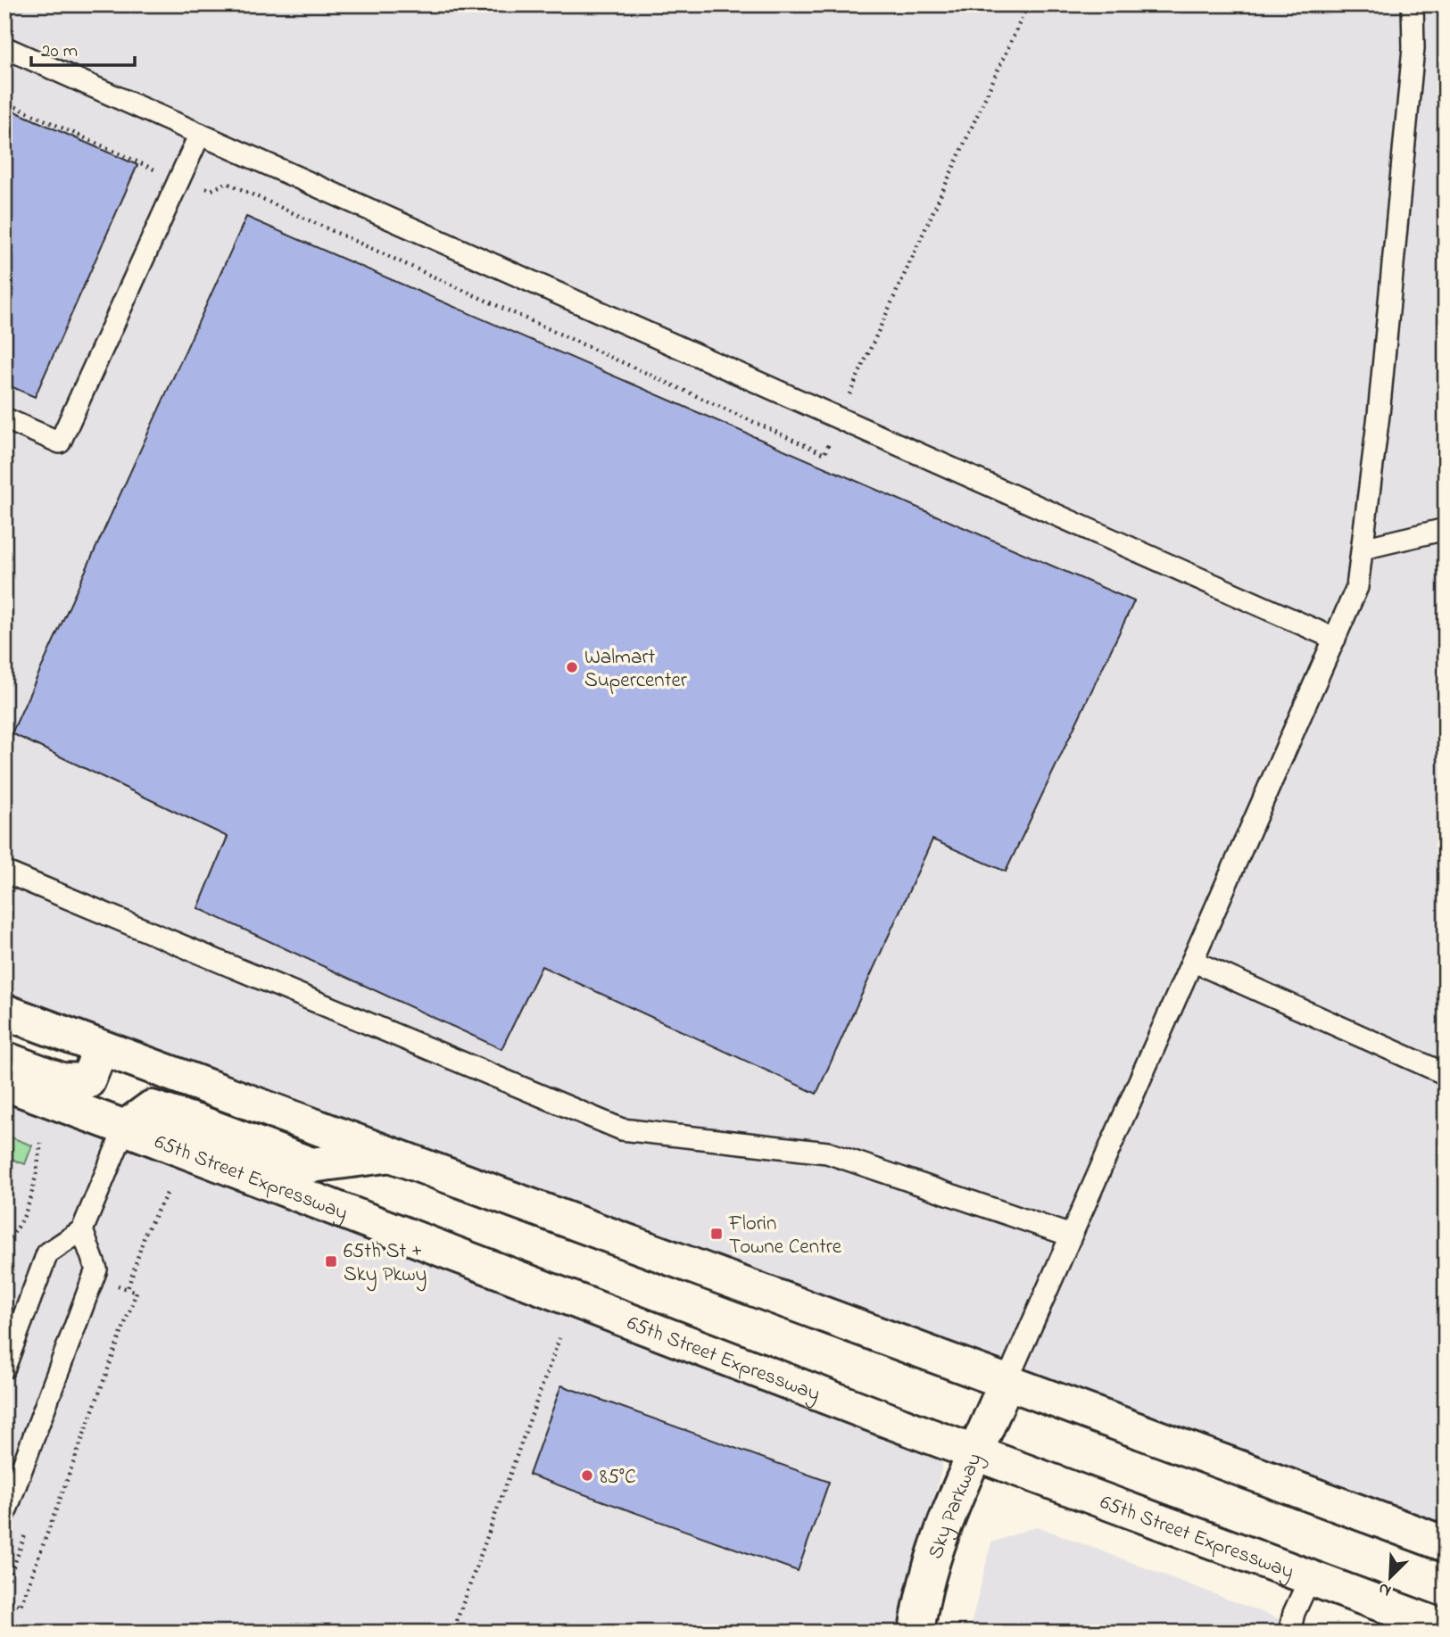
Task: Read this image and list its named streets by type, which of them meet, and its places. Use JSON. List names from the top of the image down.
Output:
{
  "streets": {
    "main road": ["65th Street Expressway", "Sky Parkway"]
  },
  "crossings": [
    ["65th Street Expressway", "Sky Parkway"]
  ],
  "places": {
    "other": ["Walmart Supercenter", "85°C"],
    "transit": ["Florin Towne Centre", "65th St + Sky Pkwy"]
  },
  "scale_bar": "20 m",
  "north": "bottom left"
}
